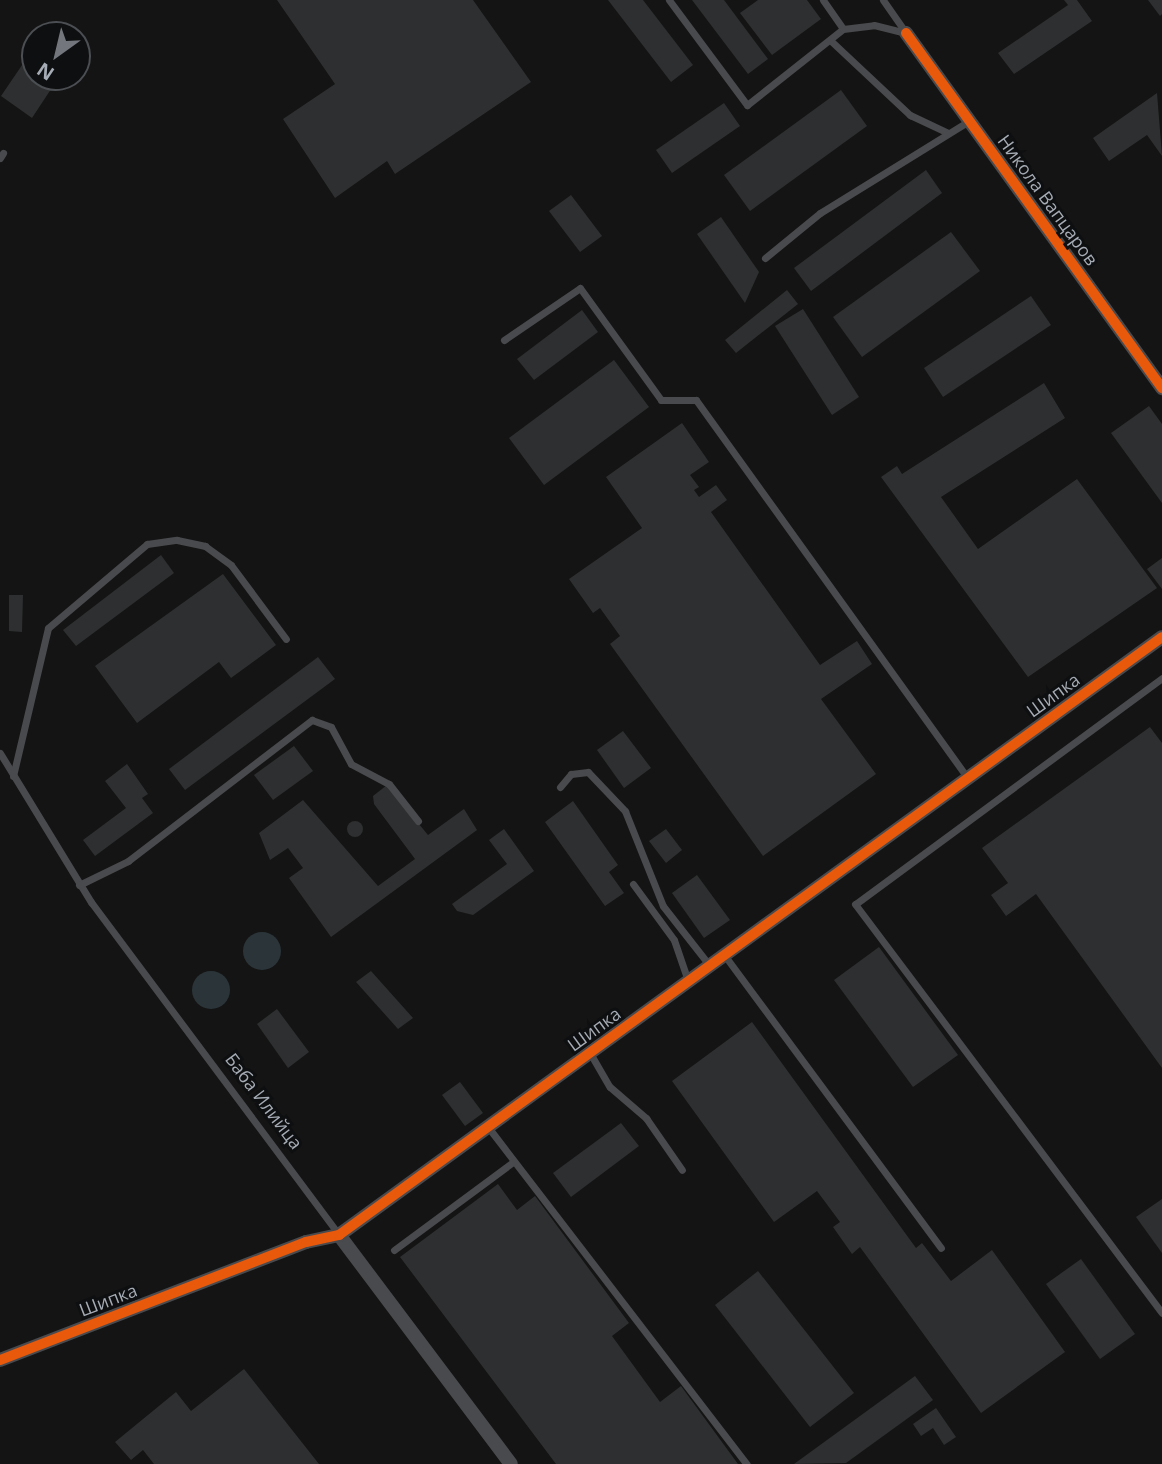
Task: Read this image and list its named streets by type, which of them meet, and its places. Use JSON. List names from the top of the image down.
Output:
{
  "streets": {
    "street": ["Никола Вапцаров", "Шипка", "Баба Илийца"]
  },
  "crossings": [
    ["Шипка", "Баба Илийца"]
  ],
  "north": "bottom left"
}
